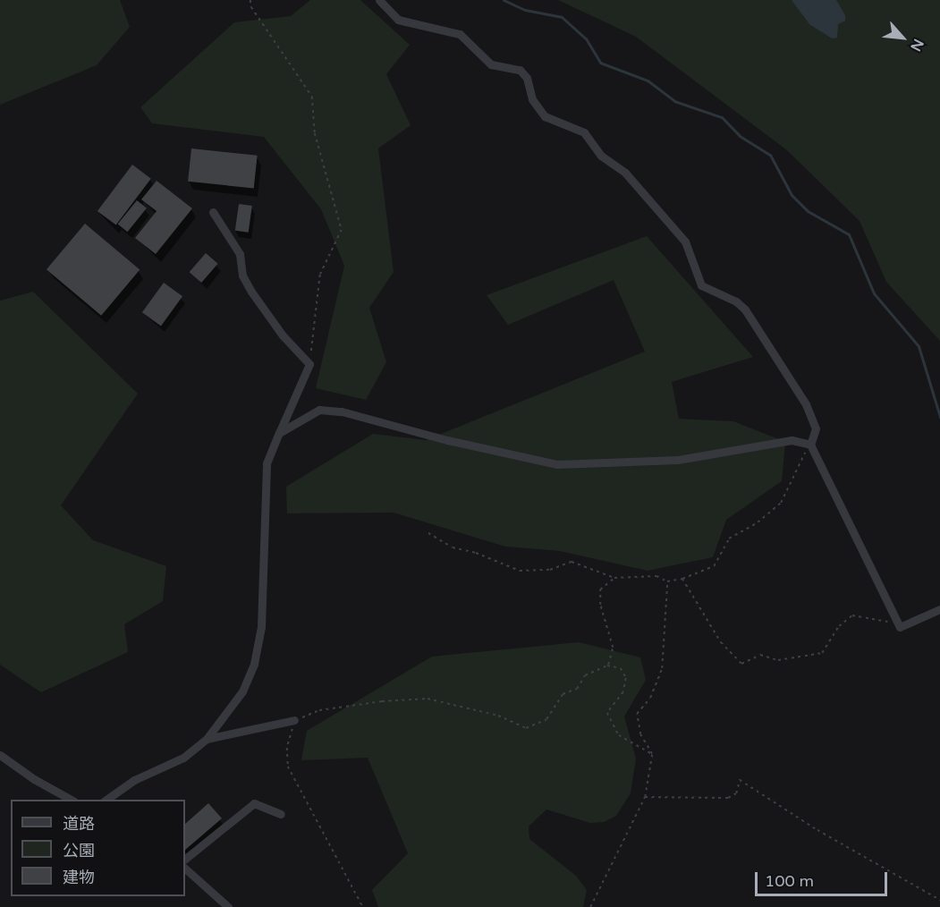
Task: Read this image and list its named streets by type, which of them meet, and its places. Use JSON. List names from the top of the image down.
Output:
{
  "legend": ["道路", "公園", "建物"],
  "scale_bar": "100 m",
  "north": "bottom right"
}
